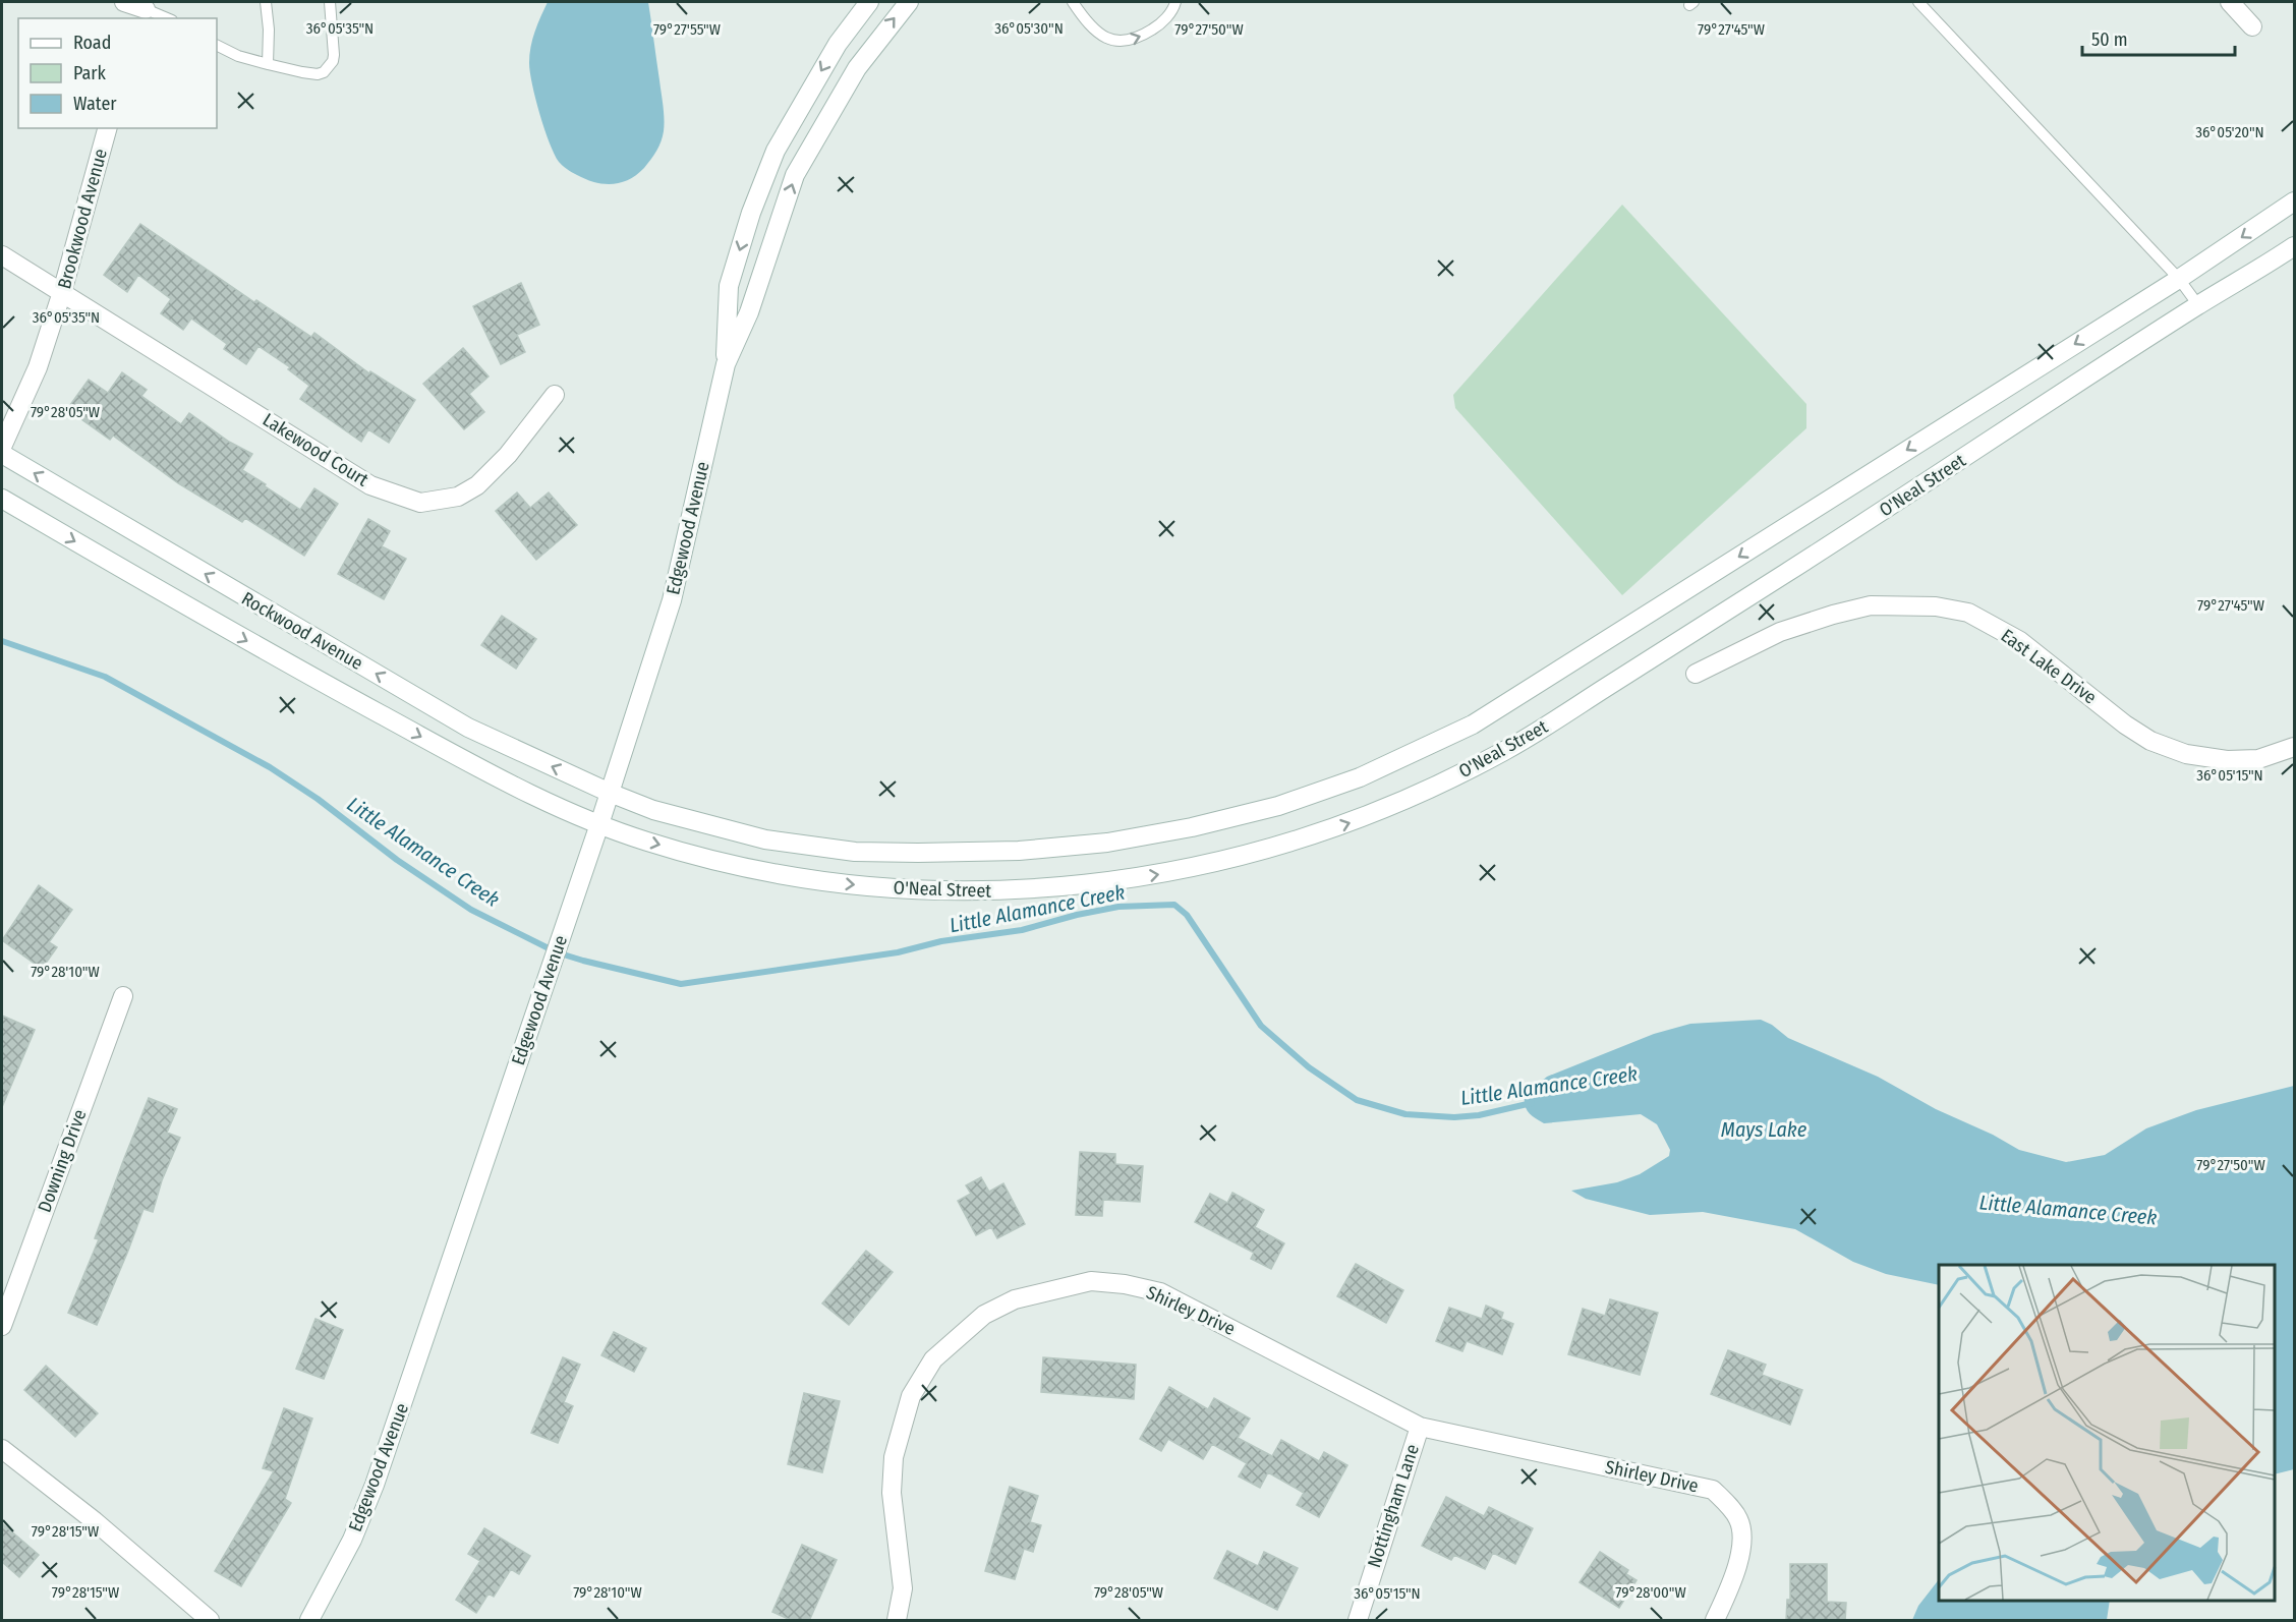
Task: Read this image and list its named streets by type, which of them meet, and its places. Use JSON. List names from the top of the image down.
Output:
{
  "streets": {
    "street": [
      "Brookwood Avenue",
      "Lakewood Court",
      "O'Neal Street",
      "Edgewood Avenue",
      "Rockwood Avenue",
      "East Lake Drive",
      "Downing Drive",
      "Shirley Drive",
      "Nottingham Lane"
    ]
  },
  "crossings": [
    ["Brookwood Avenue", "Lakewood Court"],
    ["O'Neal Street", "Edgewood Avenue"],
    ["O'Neal Street", "Rockwood Avenue"],
    ["Edgewood Avenue", "Rockwood Avenue"],
    ["Shirley Drive", "Nottingham Lane"]
  ],
  "water": ["Little Alamance Creek", "Mays Lake"],
  "legend": ["Road", "Park", "Water"],
  "scale_bar": "50 m",
  "coordinates": [
    "36°05'35\"N",
    "36°05'30\"N",
    "79°27'50\"W",
    "79°27'45\"W",
    "79°27'55\"W",
    "36°05'20\"N",
    "79°28'05\"W",
    "36°05'15\"N",
    "79°28'10\"W",
    "79°28'15\"W",
    "79°28'00\"W"
  ]
}
